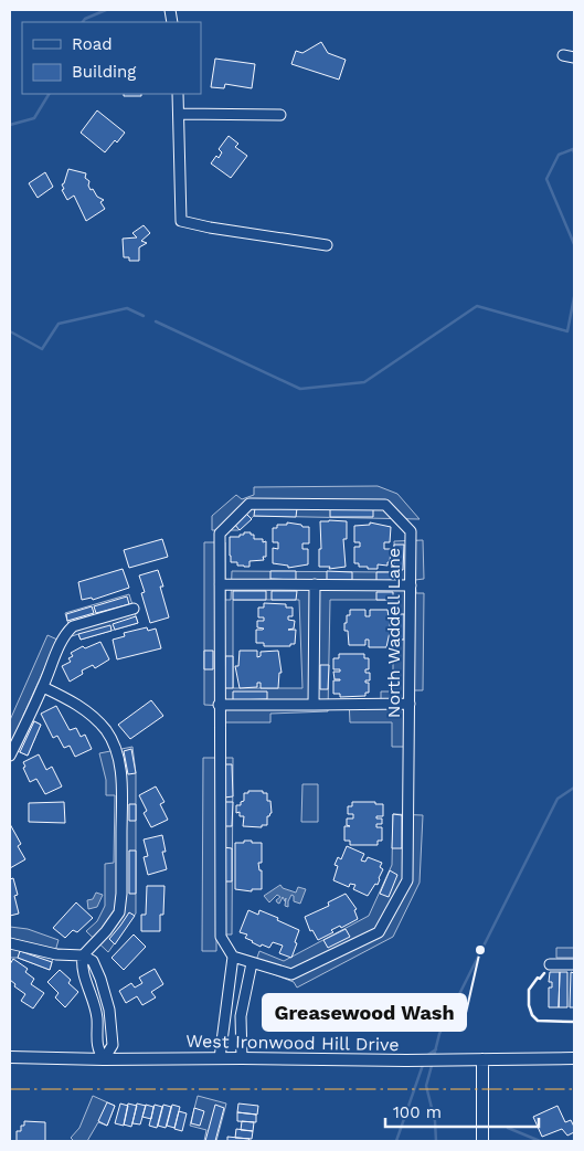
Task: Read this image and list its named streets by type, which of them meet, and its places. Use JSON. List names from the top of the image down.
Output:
{
  "streets": {
    "street": ["North Waddell Lane", "West Ironwood Hill Drive"]
  },
  "places": ["Greasewood Wash"],
  "legend": ["Road", "Building"],
  "scale_bar": "100 m"
}
